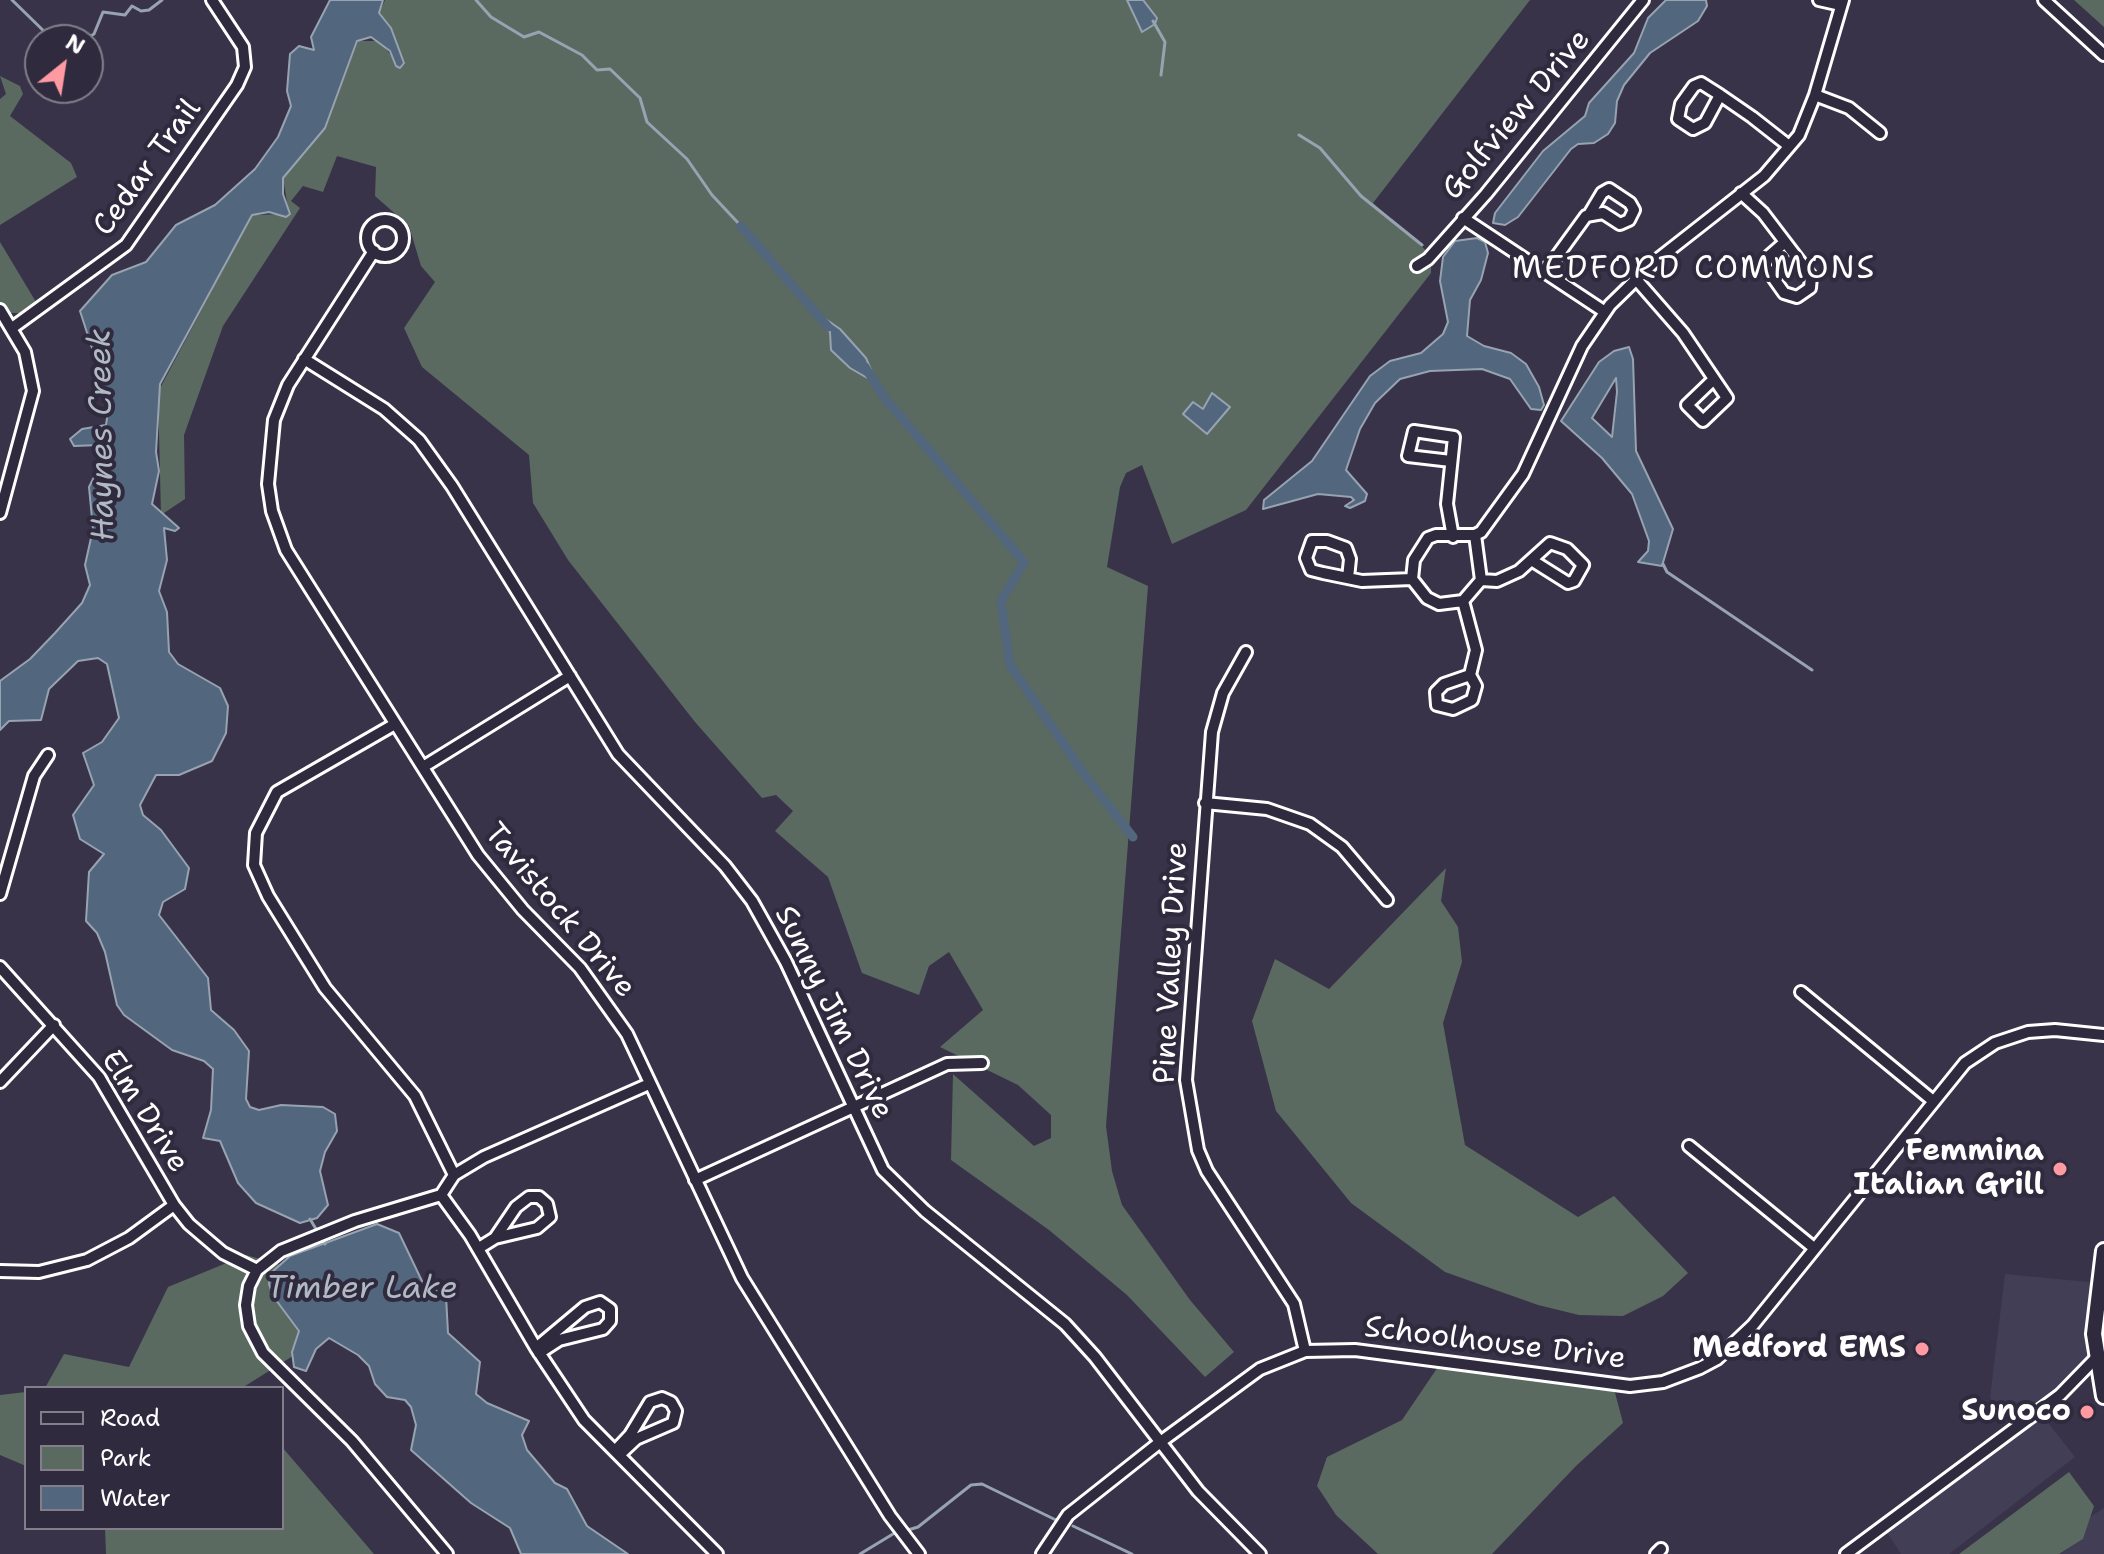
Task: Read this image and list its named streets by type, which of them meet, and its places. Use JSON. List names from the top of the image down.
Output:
{
  "streets": {
    "street": [
      "Golfview Drive",
      "Cedar Trail",
      "Tavistock Drive",
      "Pine Valley Drive",
      "Sunny Jim Drive",
      "Elm Drive",
      "Schoolhouse Drive"
    ]
  },
  "crossings": [
    ["Tavistock Drive", "Sunny Jim Drive"],
    ["Pine Valley Drive", "Schoolhouse Drive"],
    ["Sunny Jim Drive", "Schoolhouse Drive"]
  ],
  "districts": ["MEDFORD COMMONS"],
  "water": ["Haynes Creek", "Timber Lake"],
  "places": ["Femmina Italian Grill", "Medford EMS", "Sunoco"],
  "legend": ["Road", "Park", "Water"],
  "north": "top right"
}
